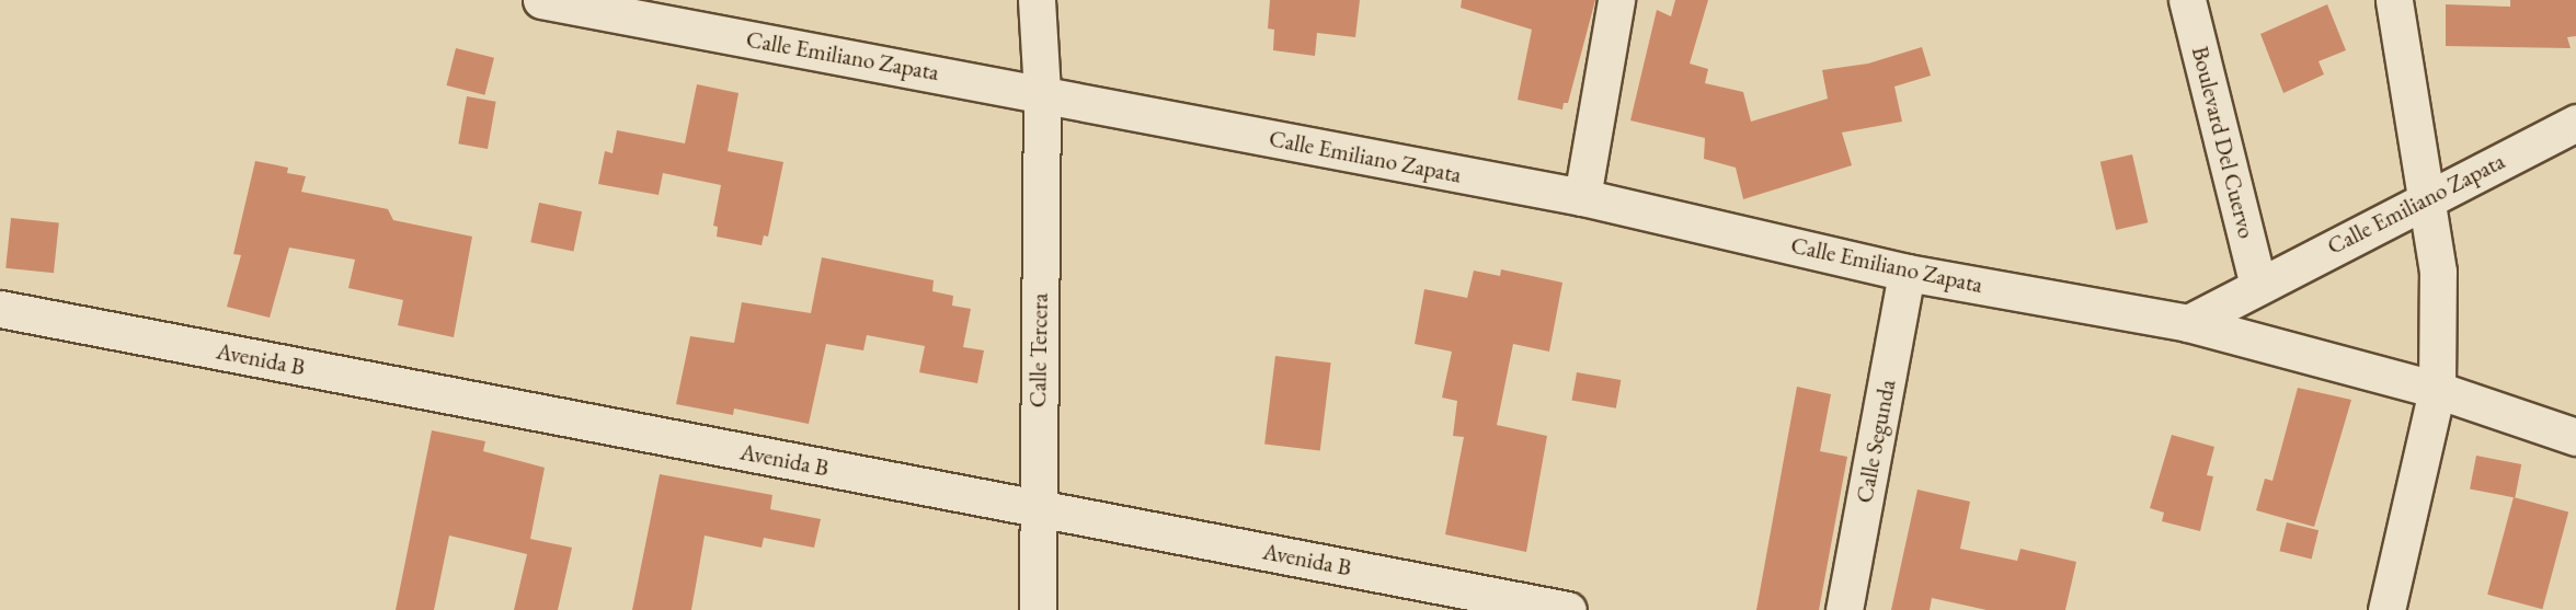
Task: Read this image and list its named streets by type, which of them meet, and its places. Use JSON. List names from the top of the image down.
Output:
{
  "streets": {
    "street": [
      "Calle Emiliano Zapata",
      "Boulevard Del Cuervo",
      "Calle Tercera",
      "Avenida B",
      "Calle Segunda"
    ]
  },
  "crossings": [
    ["Calle Emiliano Zapata", "Boulevard Del Cuervo"],
    ["Calle Emiliano Zapata", "Calle Tercera"],
    ["Calle Emiliano Zapata", "Calle Segunda"],
    ["Calle Tercera", "Avenida B"]
  ]
}
